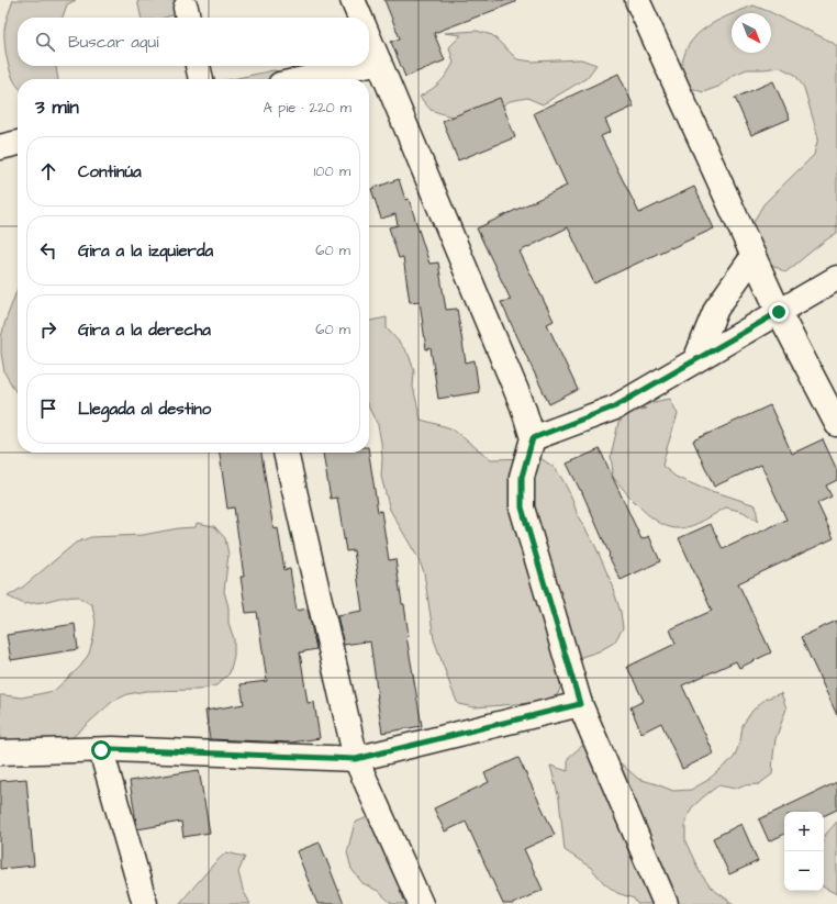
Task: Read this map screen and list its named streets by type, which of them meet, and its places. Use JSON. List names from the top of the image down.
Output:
{
  "north": "bottom right",
  "page": {
    "search": "Buscar aquí",
    "heading": ["3 min", "A pie · 220 m"],
    "list": [
      ["Continúa", "100 m"],
      ["Gira a la izquierda", "60 m"],
      ["Gira a la derecha", "60 m"],
      "Llegada al destino"
    ],
    "map_buttons": ["+", "−"]
  }
}
